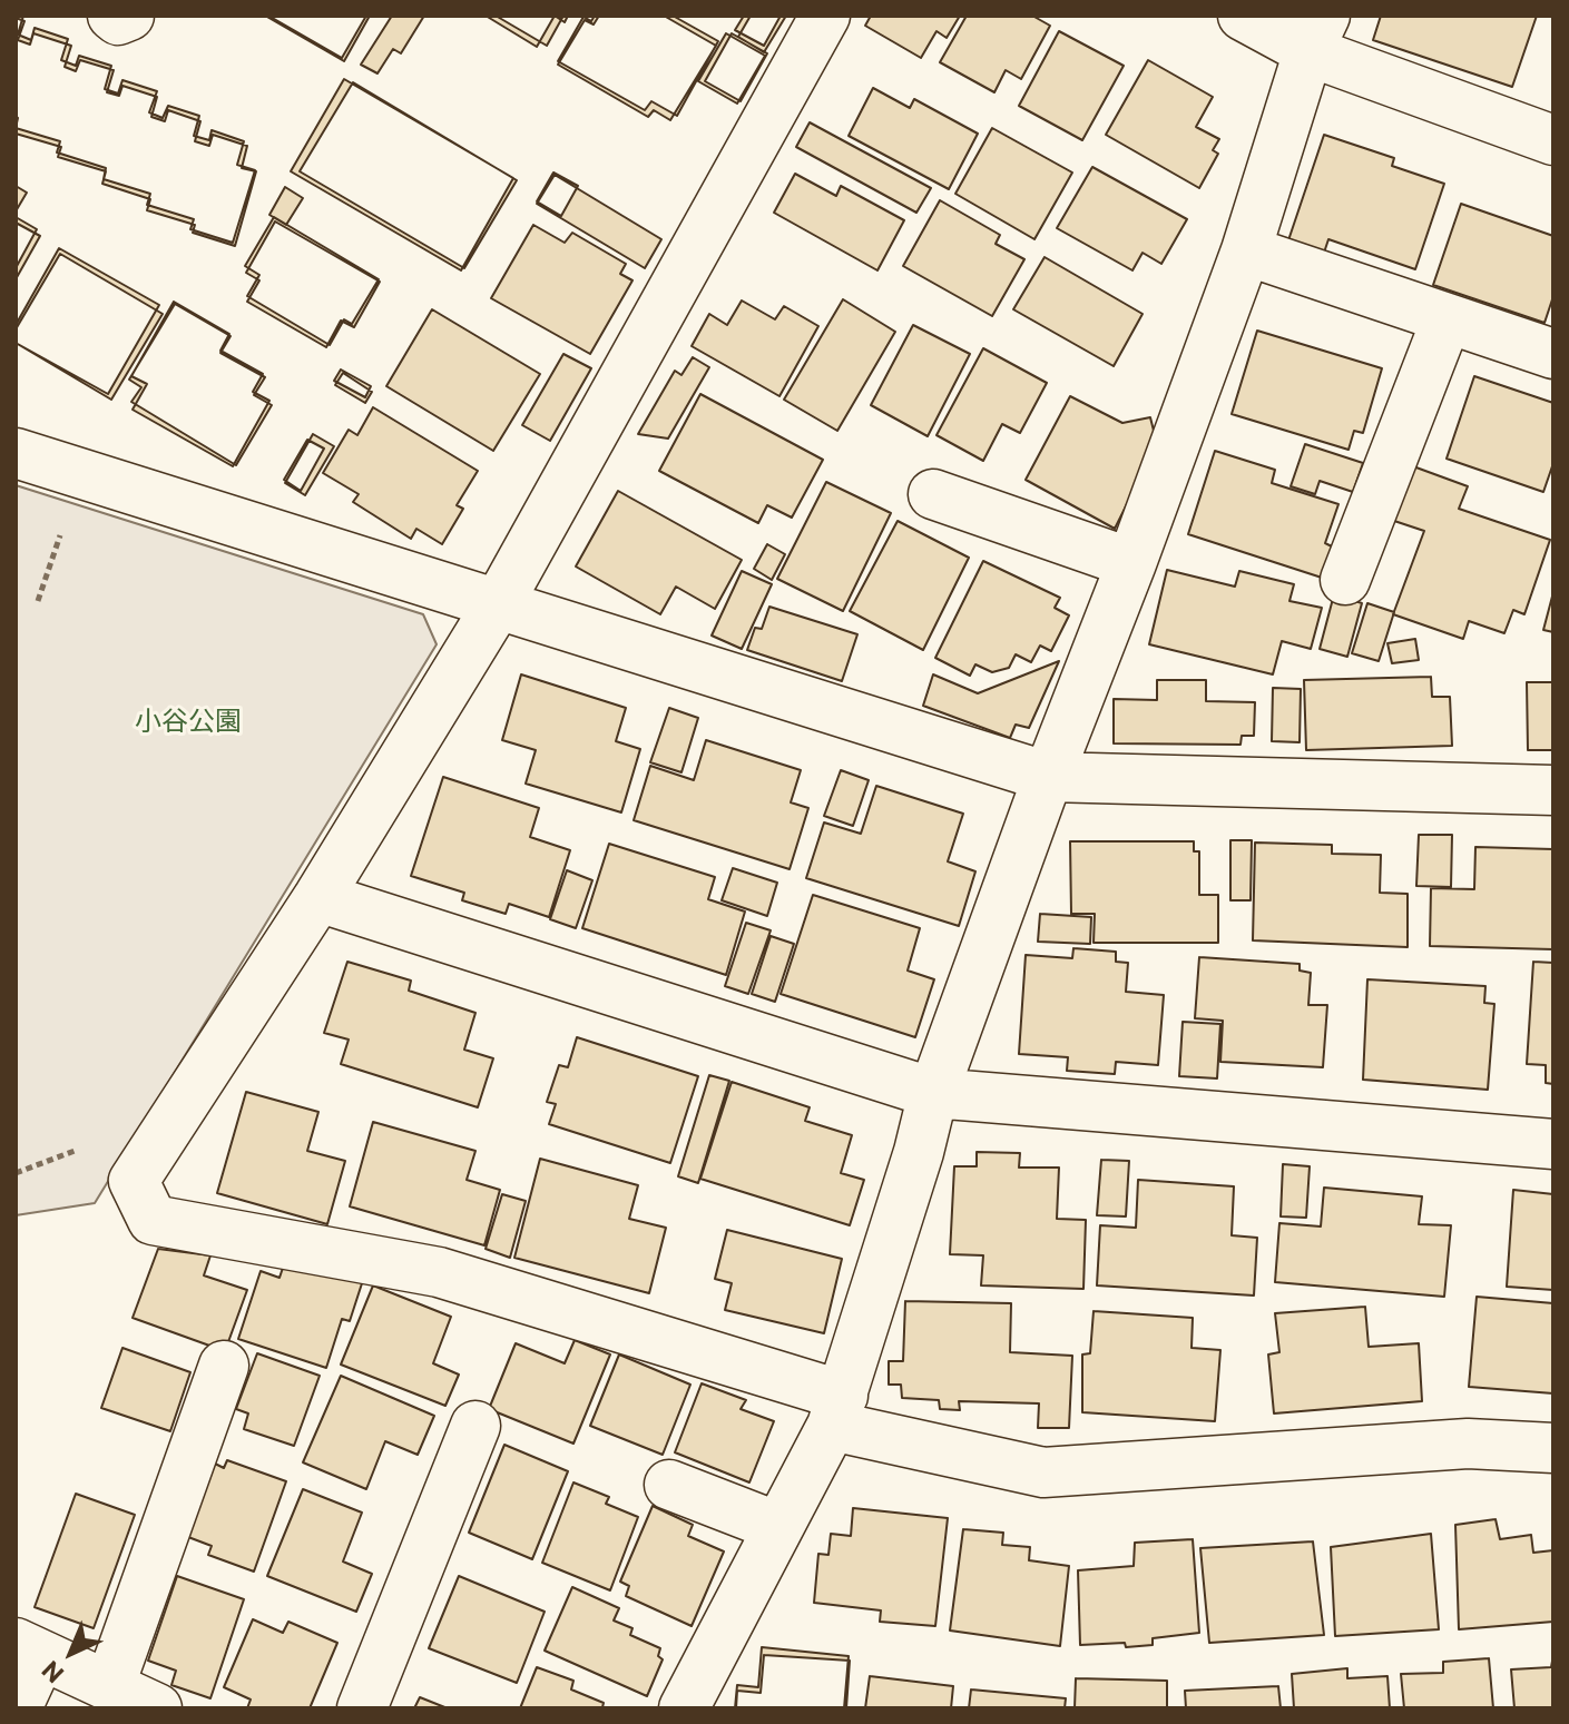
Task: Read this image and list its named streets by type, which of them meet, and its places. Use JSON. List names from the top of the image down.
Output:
{
  "parks": ["小谷公園"],
  "north": "bottom left"
}
